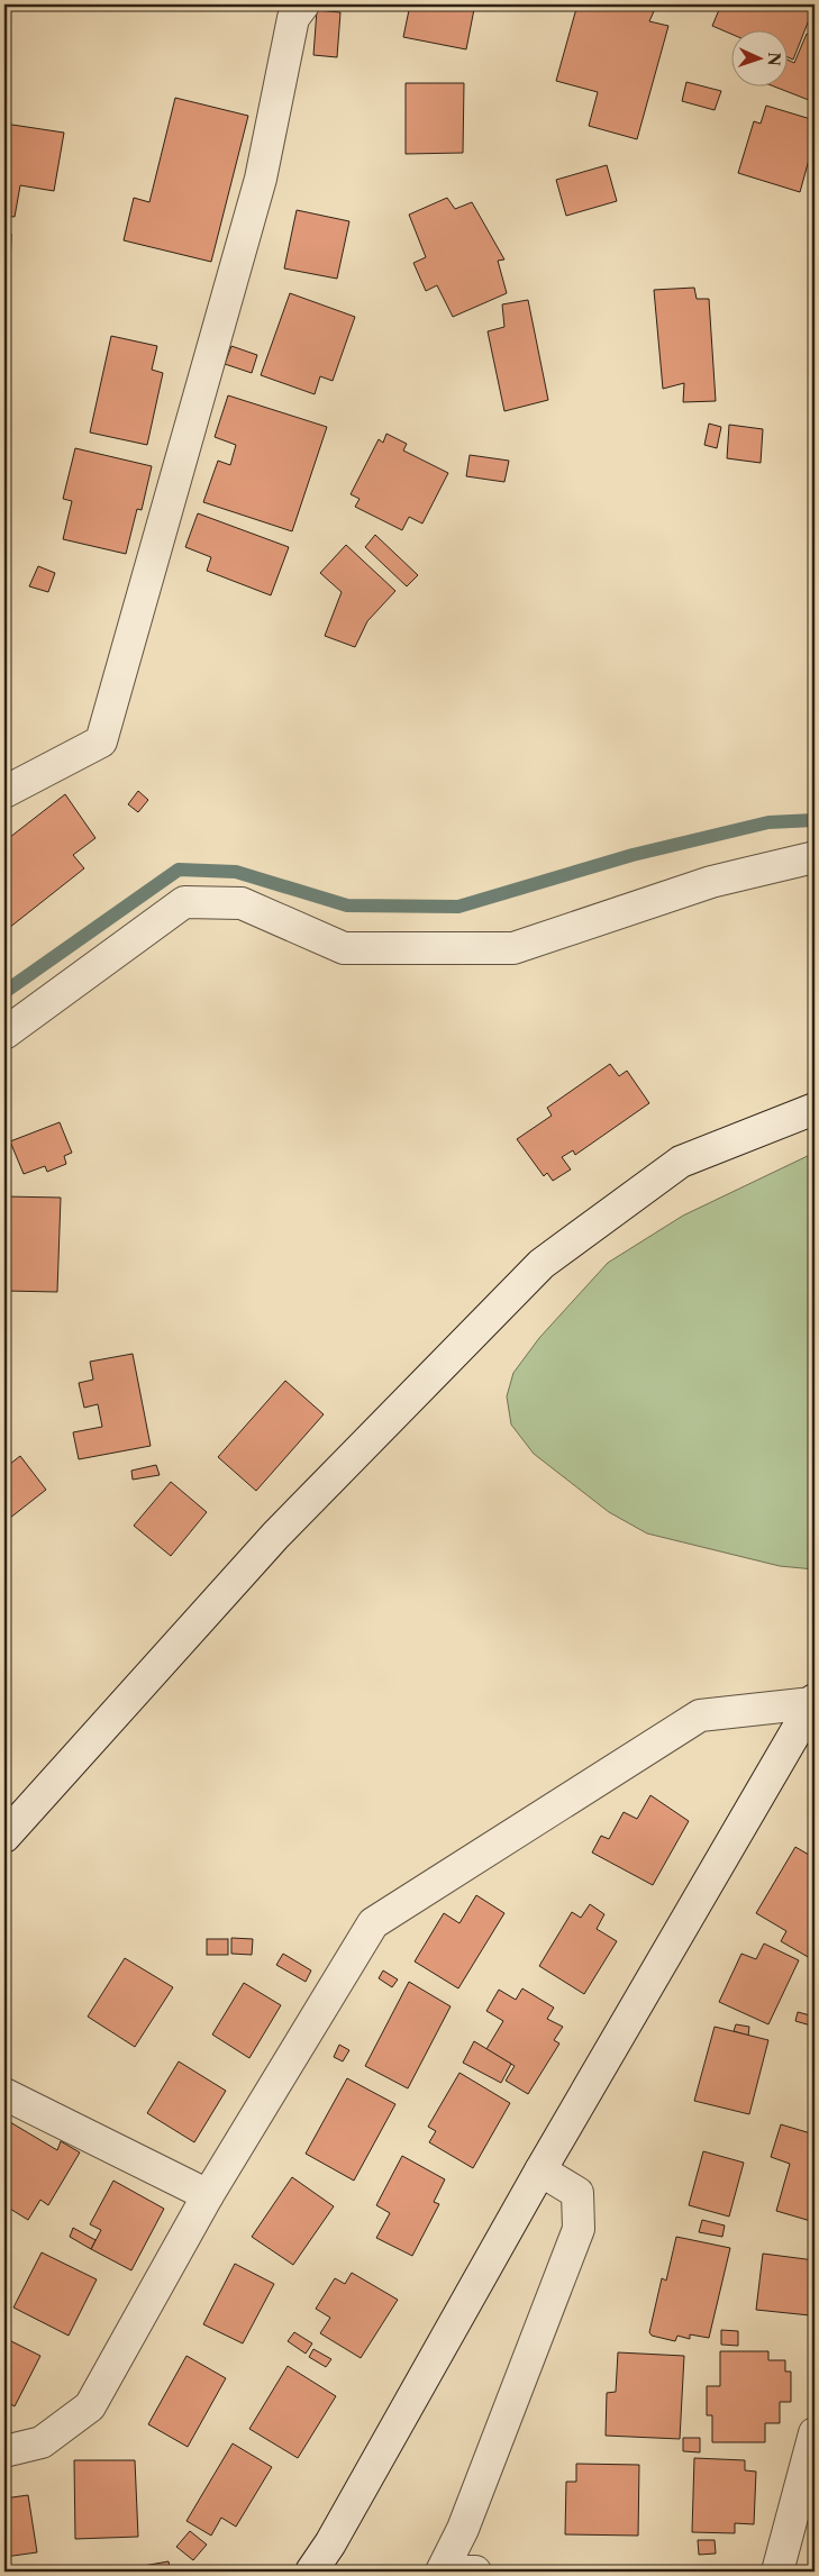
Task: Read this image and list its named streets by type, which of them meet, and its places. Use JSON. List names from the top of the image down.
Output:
{
  "north": "right"
}
